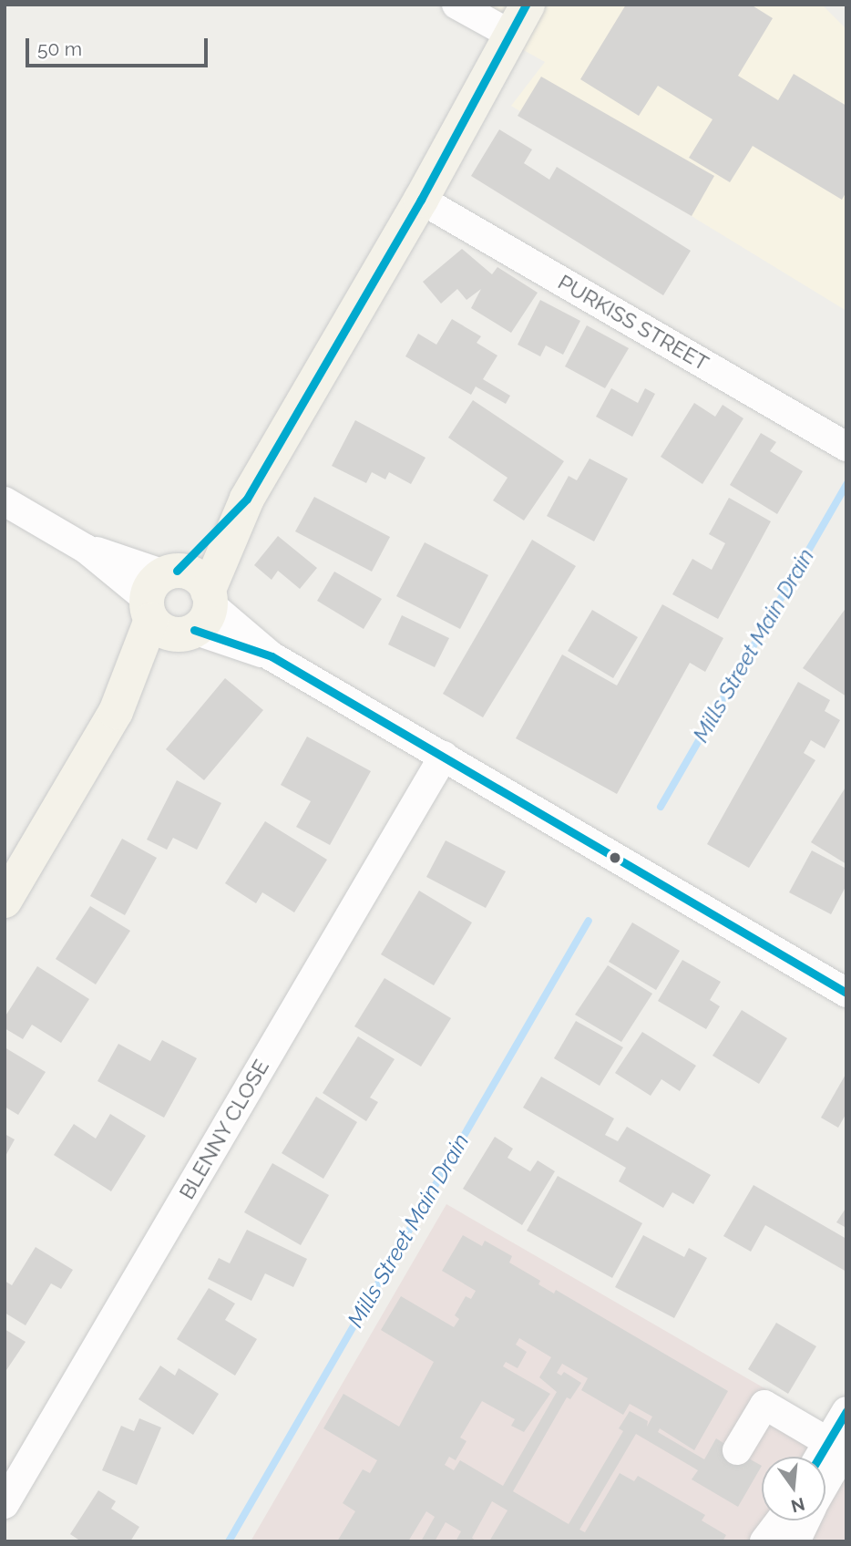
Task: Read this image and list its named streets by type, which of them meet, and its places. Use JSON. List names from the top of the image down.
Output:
{
  "streets": {
    "street": ["PURKISS STREET", "BLENNY CLOSE"]
  },
  "water": ["Mills Street Main Drain"],
  "scale_bar": "50 m",
  "north": "bottom"
}
